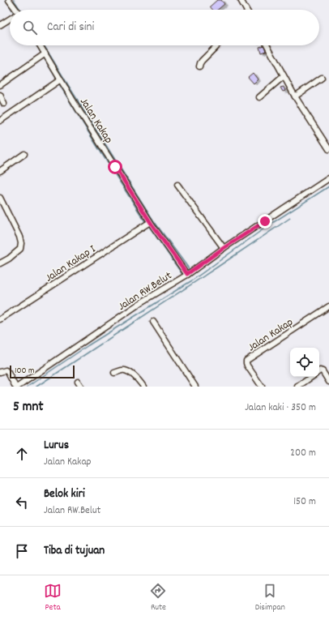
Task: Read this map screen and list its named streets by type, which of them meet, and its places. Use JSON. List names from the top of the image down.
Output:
{
  "streets": {
    "street": ["Jalan Kakap", "Jalan Kakap I", "Jalan RW.Belut"]
  },
  "crossings": [
    ["Jalan Kakap", "Jalan Kakap I"],
    ["Jalan Kakap", "Jalan RW.Belut"]
  ],
  "scale_bar": "100 m",
  "page": {
    "search": "Cari di sini",
    "scale": "100 m",
    "heading": ["5 mnt", "Jalan kaki · 350 m"],
    "list": [
      ["Lurus", "Jalan Kakap", "200 m"],
      ["Belok kiri", "Jalan RW.Belut", "150 m"],
      "Tiba di tujuan"
    ],
    "nav": ["Peta", "Rute", "Disimpan"]
  }
}
